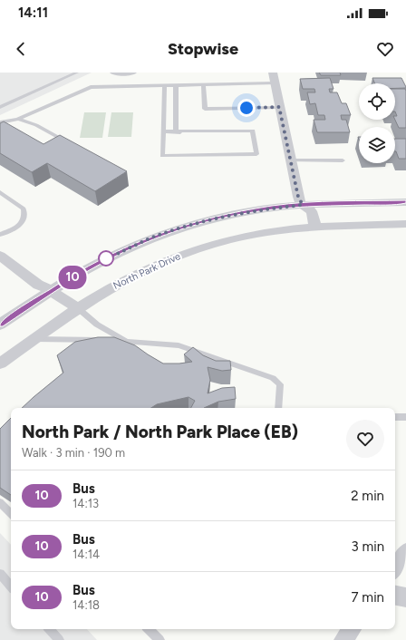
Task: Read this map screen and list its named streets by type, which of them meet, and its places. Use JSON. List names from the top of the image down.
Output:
{
  "streets": {
    "street": ["North Park Drive"]
  },
  "lines": ["bus line 10"],
  "page": {
    "status": "14:11",
    "header": "Stopwise",
    "on_map": "10",
    "heading": ["North Park / North Park Place (EB)", "Walk · 3 min · 190 m"],
    "list": [
      {
        "mark": "10",
        "name": "Bus",
        "note": "14:13",
        "value": "2 min"
      },
      {
        "mark": "10",
        "name": "Bus",
        "note": "14:14",
        "value": "3 min"
      },
      {
        "mark": "10",
        "name": "Bus",
        "note": "14:18",
        "value": "7 min"
      }
    ]
  }
}
